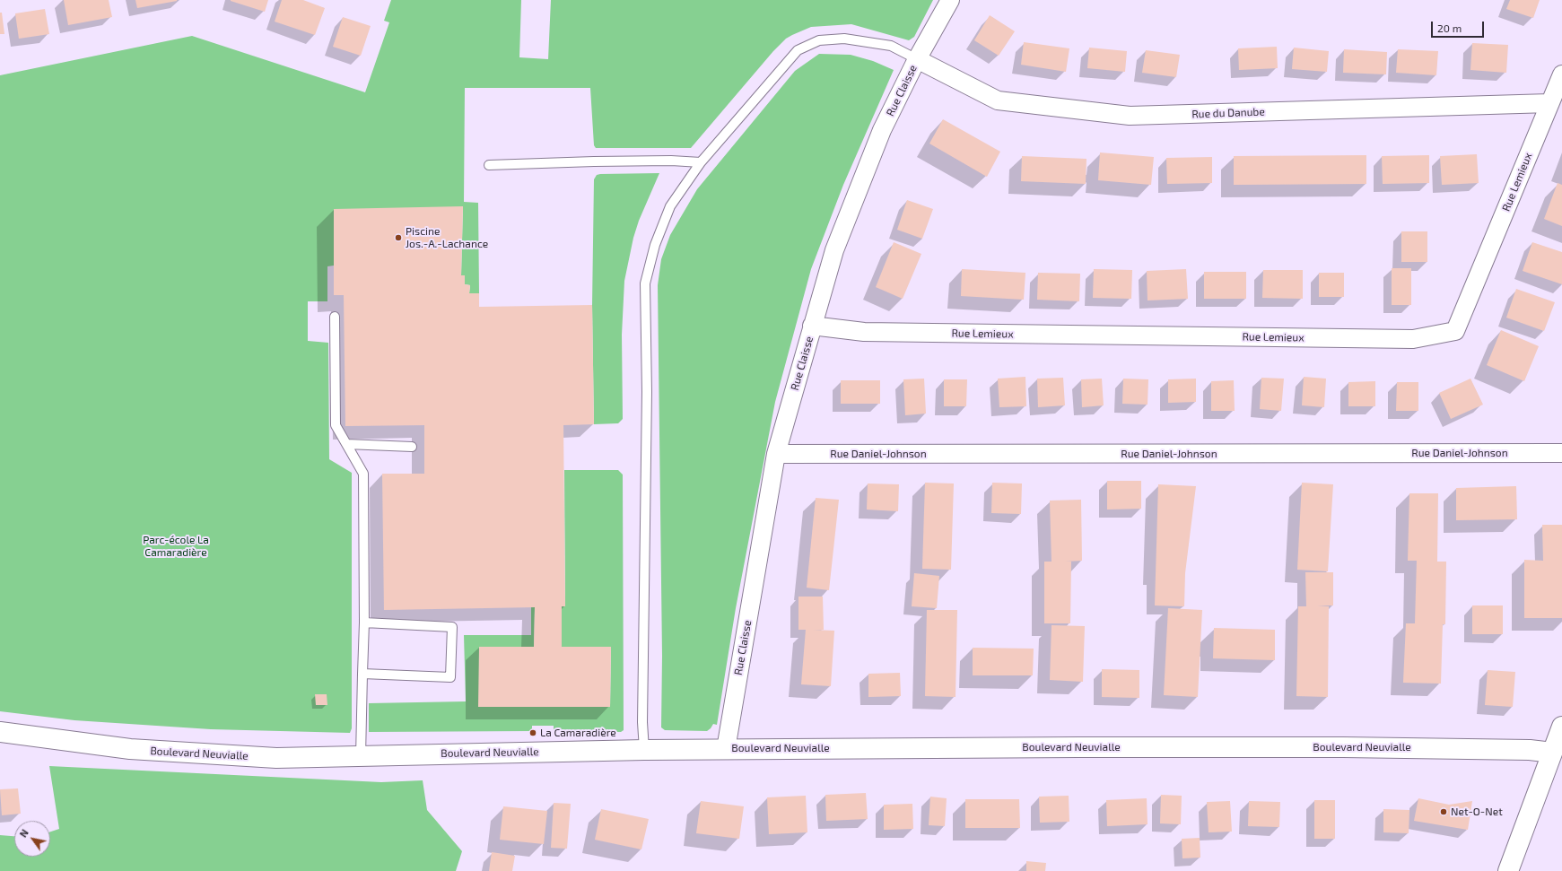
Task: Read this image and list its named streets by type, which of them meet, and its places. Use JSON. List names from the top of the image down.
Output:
{
  "streets": {
    "main road": ["Boulevard Neuvialle"],
    "street": [
      "Rue Claisse",
      "Rue du Danube",
      "Rue Lemieux",
      "Rue Daniel-Johnson"
    ]
  },
  "crossings": [
    ["Rue Claisse", "Rue du Danube"],
    ["Rue Claisse", "Rue Lemieux"],
    ["Rue Claisse", "Rue Daniel-Johnson"],
    ["Rue Claisse", "Boulevard Neuvialle"],
    ["Rue du Danube", "Rue Lemieux"]
  ],
  "parks": ["Parc-école La Camaradière"],
  "places": ["Piscine Jos.-A.-Lachance", "La Camaradière", "Net-O-Net"],
  "scale_bar": "20 m",
  "north": "top left"
}
